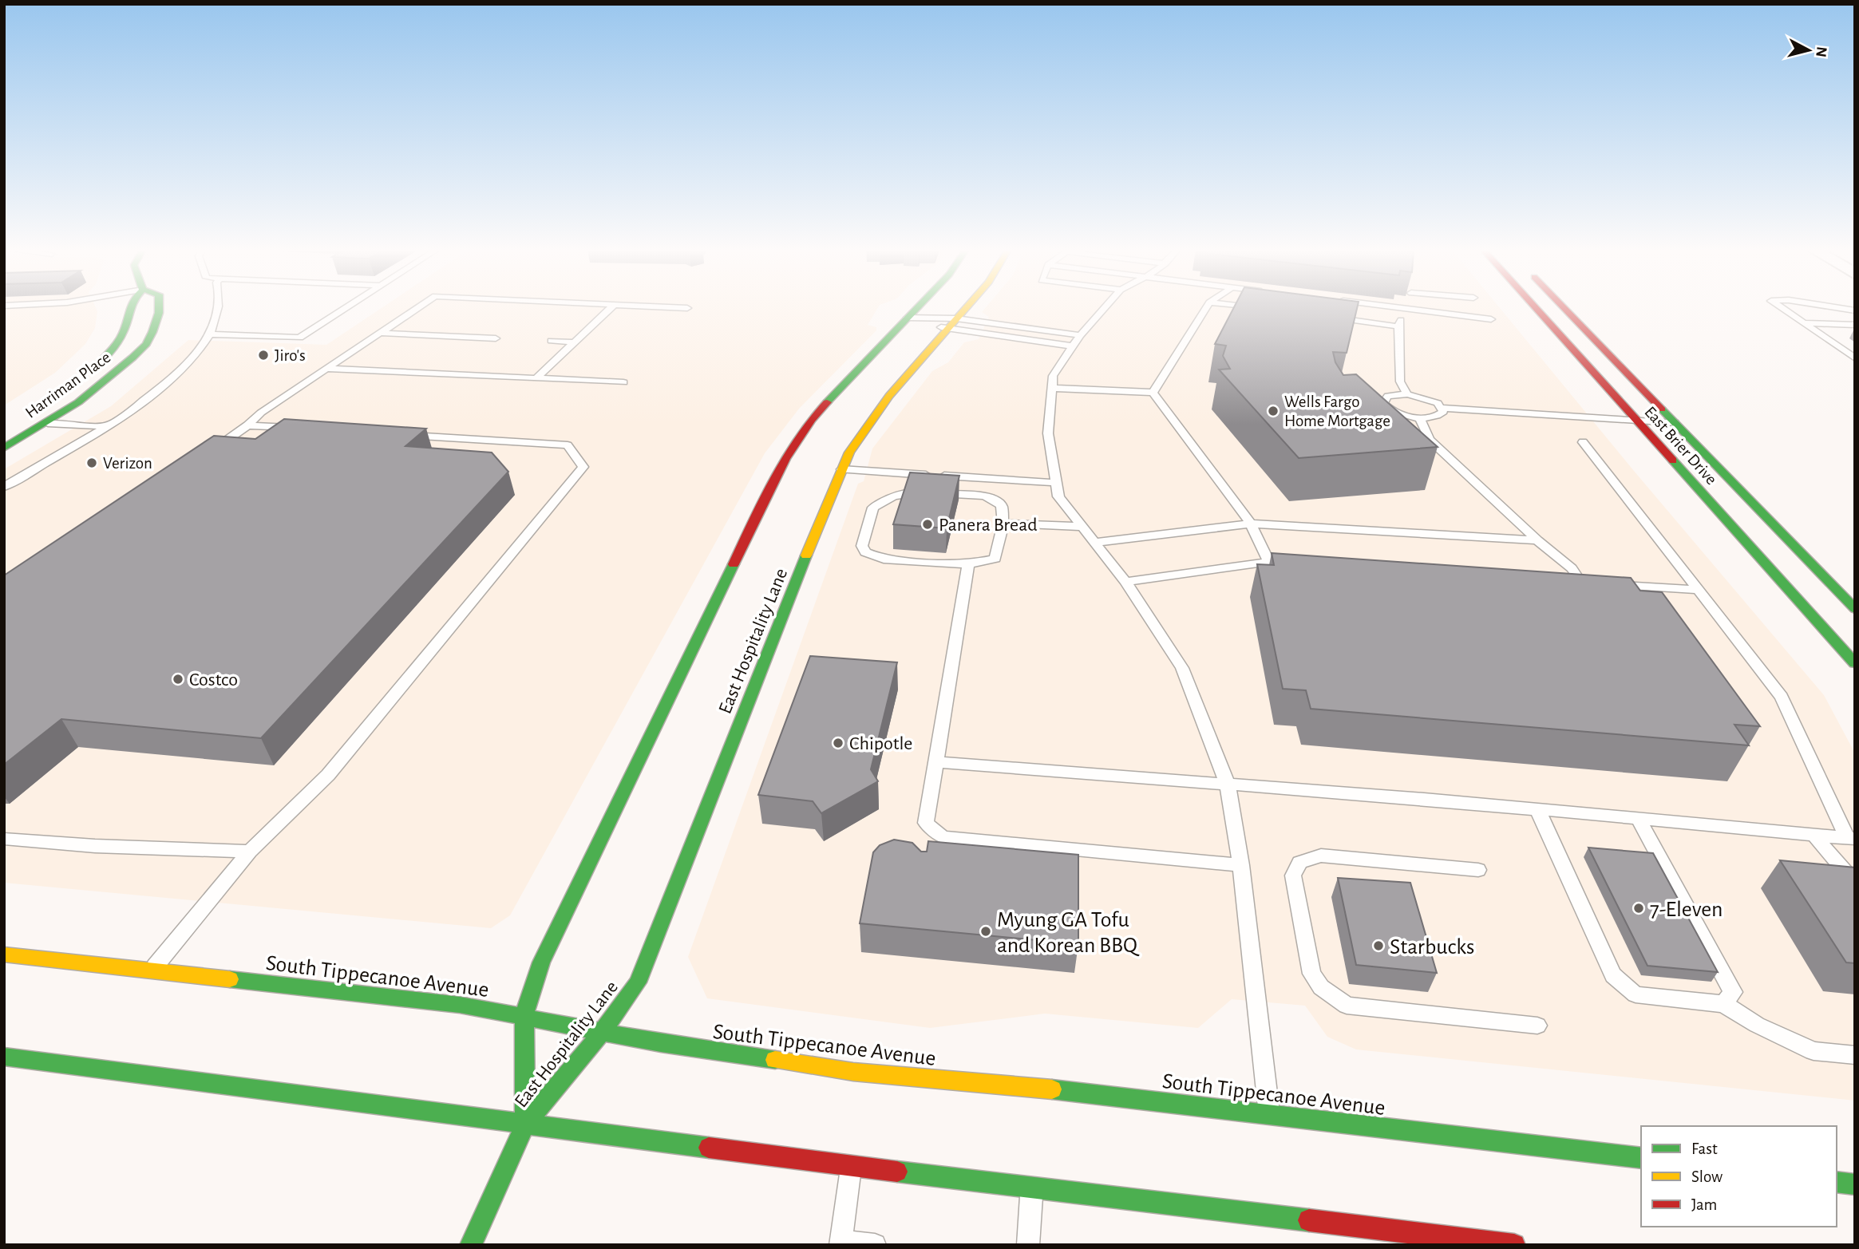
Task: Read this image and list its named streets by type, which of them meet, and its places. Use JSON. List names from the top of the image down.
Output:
{
  "streets": {
    "main road": [
      "Harriman Place",
      "East Brier Drive",
      "East Hospitality Lane",
      "South Tippecanoe Avenue"
    ]
  },
  "crossings": [
    ["East Hospitality Lane", "South Tippecanoe Avenue"]
  ],
  "places": [
    "Jiro's",
    "Wells Fargo Home Mortgage",
    "Verizon",
    "Panera Bread",
    "Costco",
    "Chipotle",
    "7-Eleven",
    "Myung GA Tofu and Korean BBQ",
    "Starbucks"
  ],
  "legend": ["Fast", "Slow", "Jam"],
  "north": "right"
}
